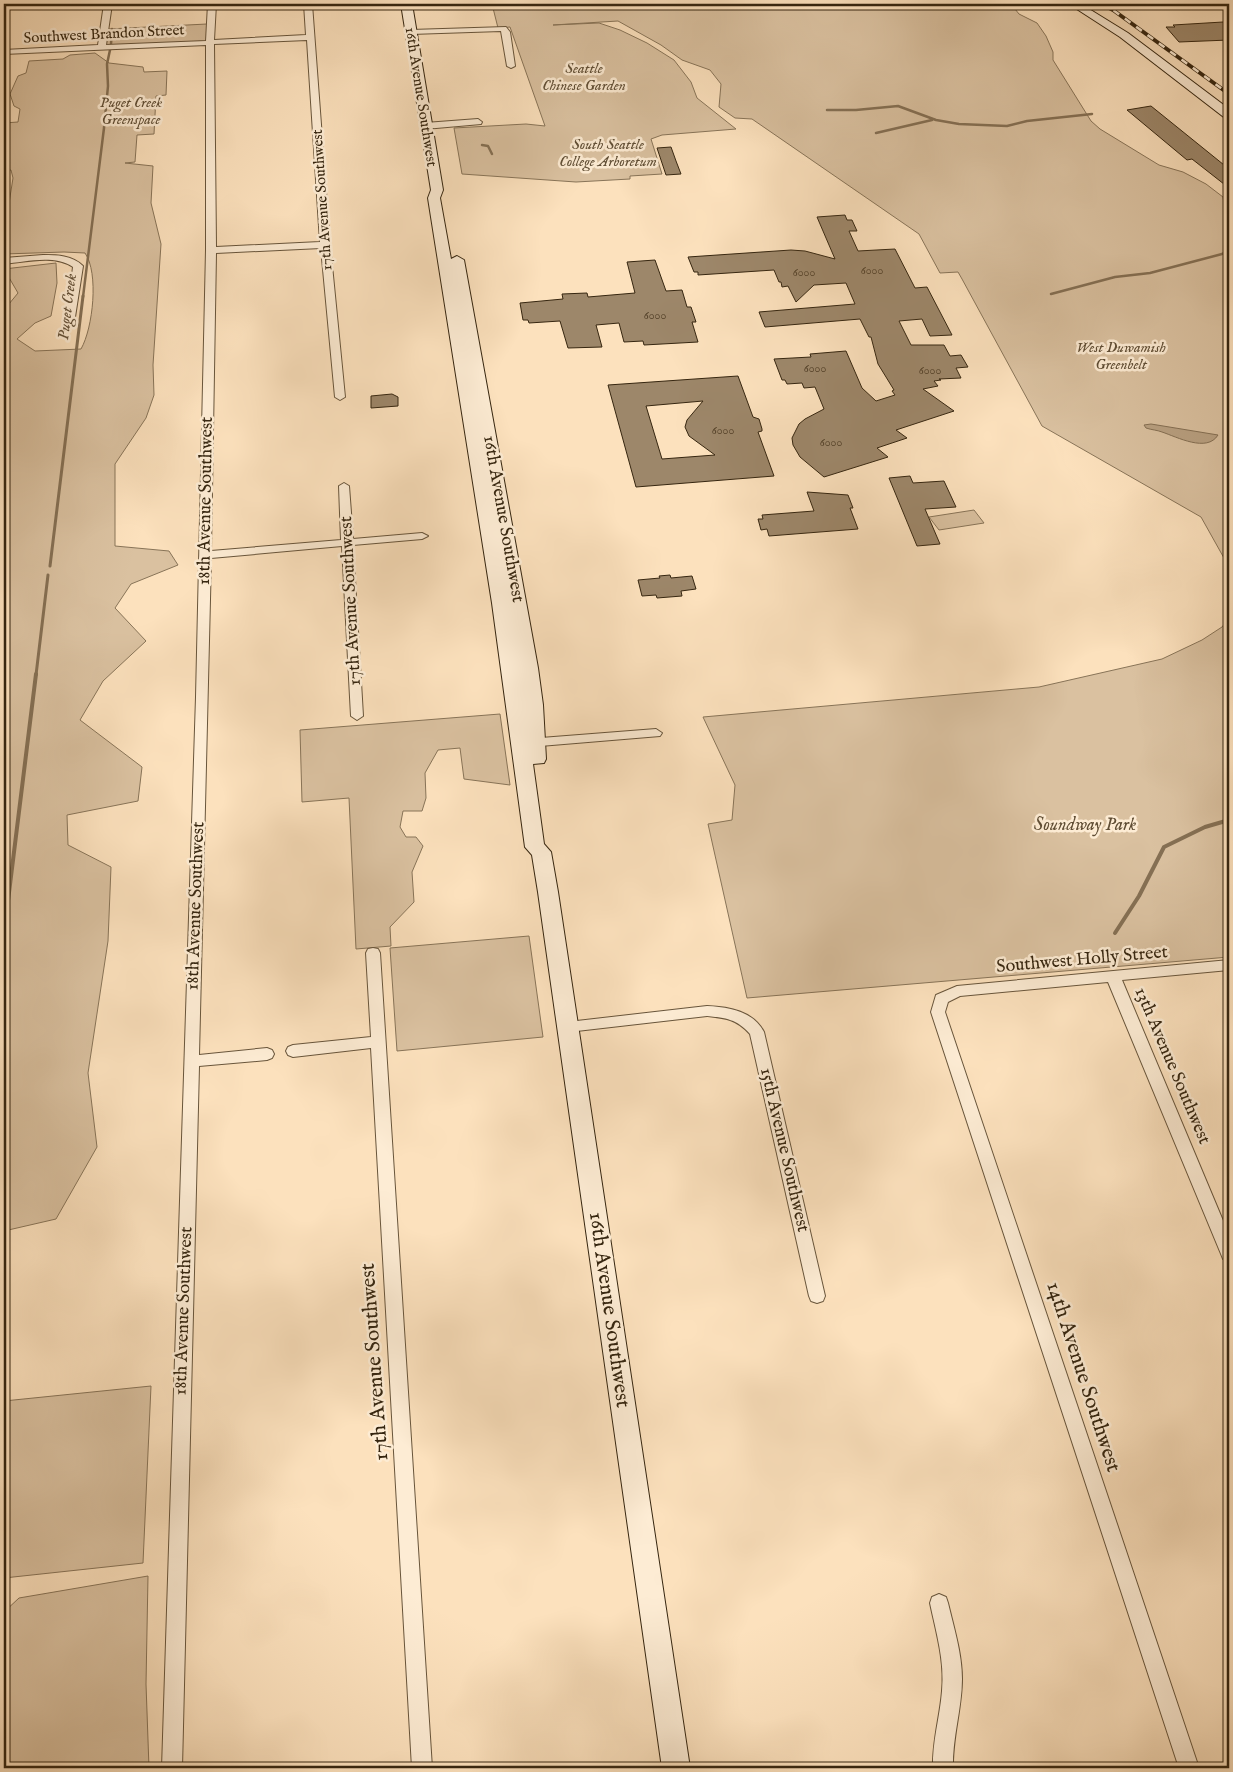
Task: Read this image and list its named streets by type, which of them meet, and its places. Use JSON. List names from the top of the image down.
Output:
{
  "streets": {
    "street": [
      "Southwest Brandon Street",
      "16th Avenue Southwest",
      "17th Avenue Southwest",
      "18th Avenue Southwest",
      "Southwest Holly Street",
      "13th Avenue Southwest",
      "15th Avenue Southwest",
      "14th Avenue Southwest"
    ]
  },
  "crossings": [
    ["Southwest Brandon Street", "17th Avenue Southwest"],
    ["Southwest Brandon Street", "18th Avenue Southwest"],
    ["16th Avenue Southwest", "15th Avenue Southwest"],
    ["Southwest Holly Street", "13th Avenue Southwest"],
    ["Southwest Holly Street", "14th Avenue Southwest"]
  ],
  "water": ["Puget Creek"],
  "parks": [
    "Seattle Chinese Garden",
    "Puget Creek Greenspace",
    "South Seattle College Arboretum",
    "West Duwamish Greenbelt",
    "Soundway Park"
  ],
  "house_numbers": [
    "6000",
    "6000",
    "6000",
    "6000",
    "6000",
    "6000",
    "6000"
  ]
}
